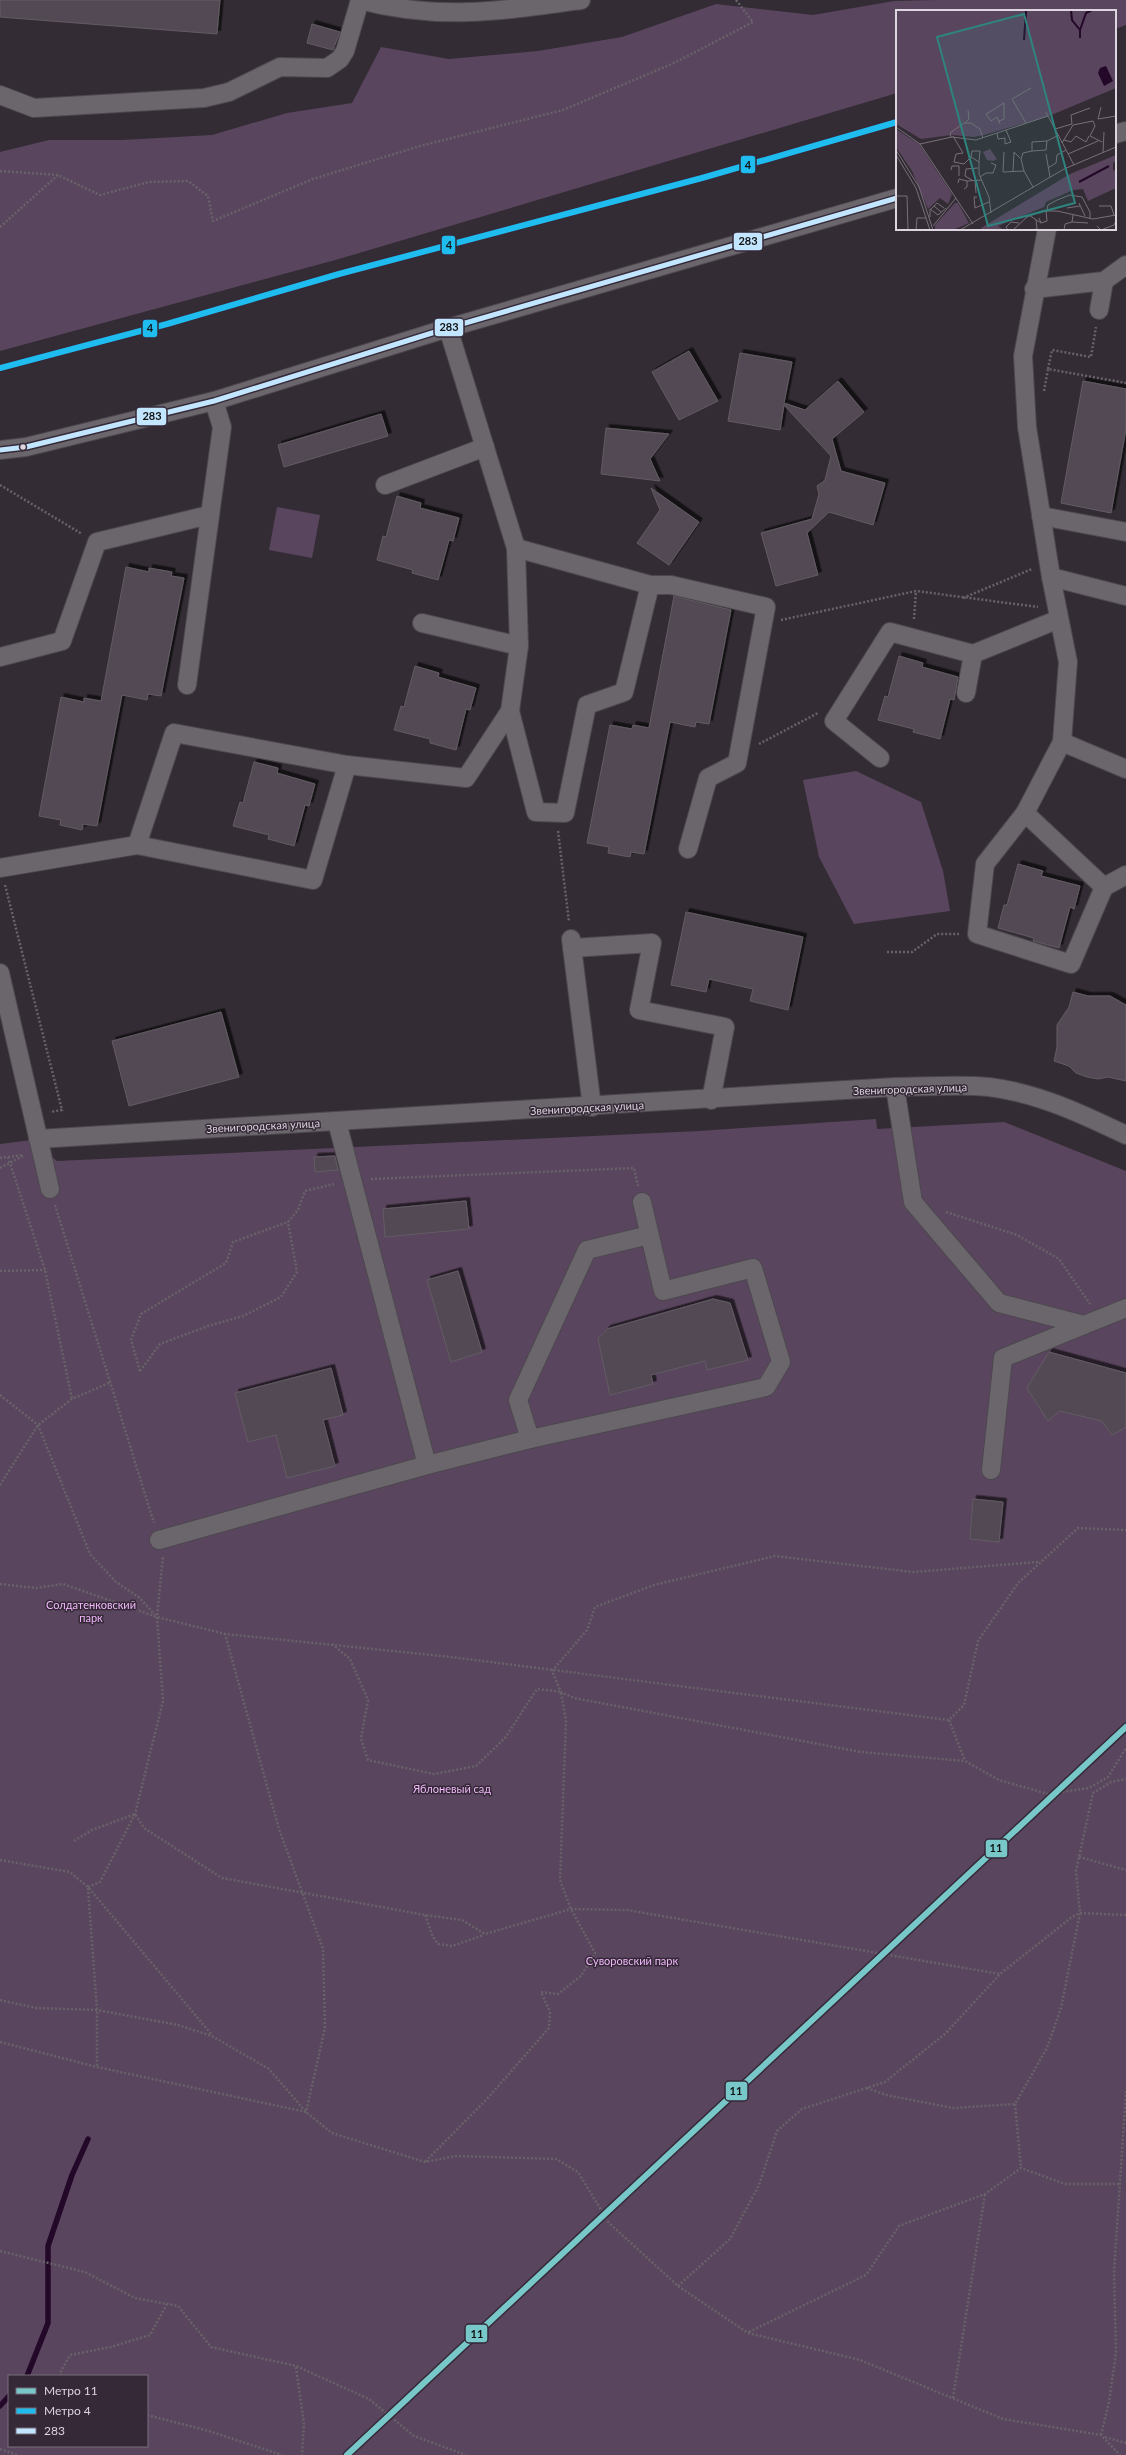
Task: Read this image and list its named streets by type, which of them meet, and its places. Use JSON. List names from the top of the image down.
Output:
{
  "streets": {
    "street": ["Звенигородская улица"]
  },
  "parks": ["Солдатенковский парк", "Яблоневый сад", "Суворовский парк"],
  "lines": ["metro line 4", "transit line 283", "metro line 11"],
  "legend": ["Метро 11", "Метро 4", "283"]
}
